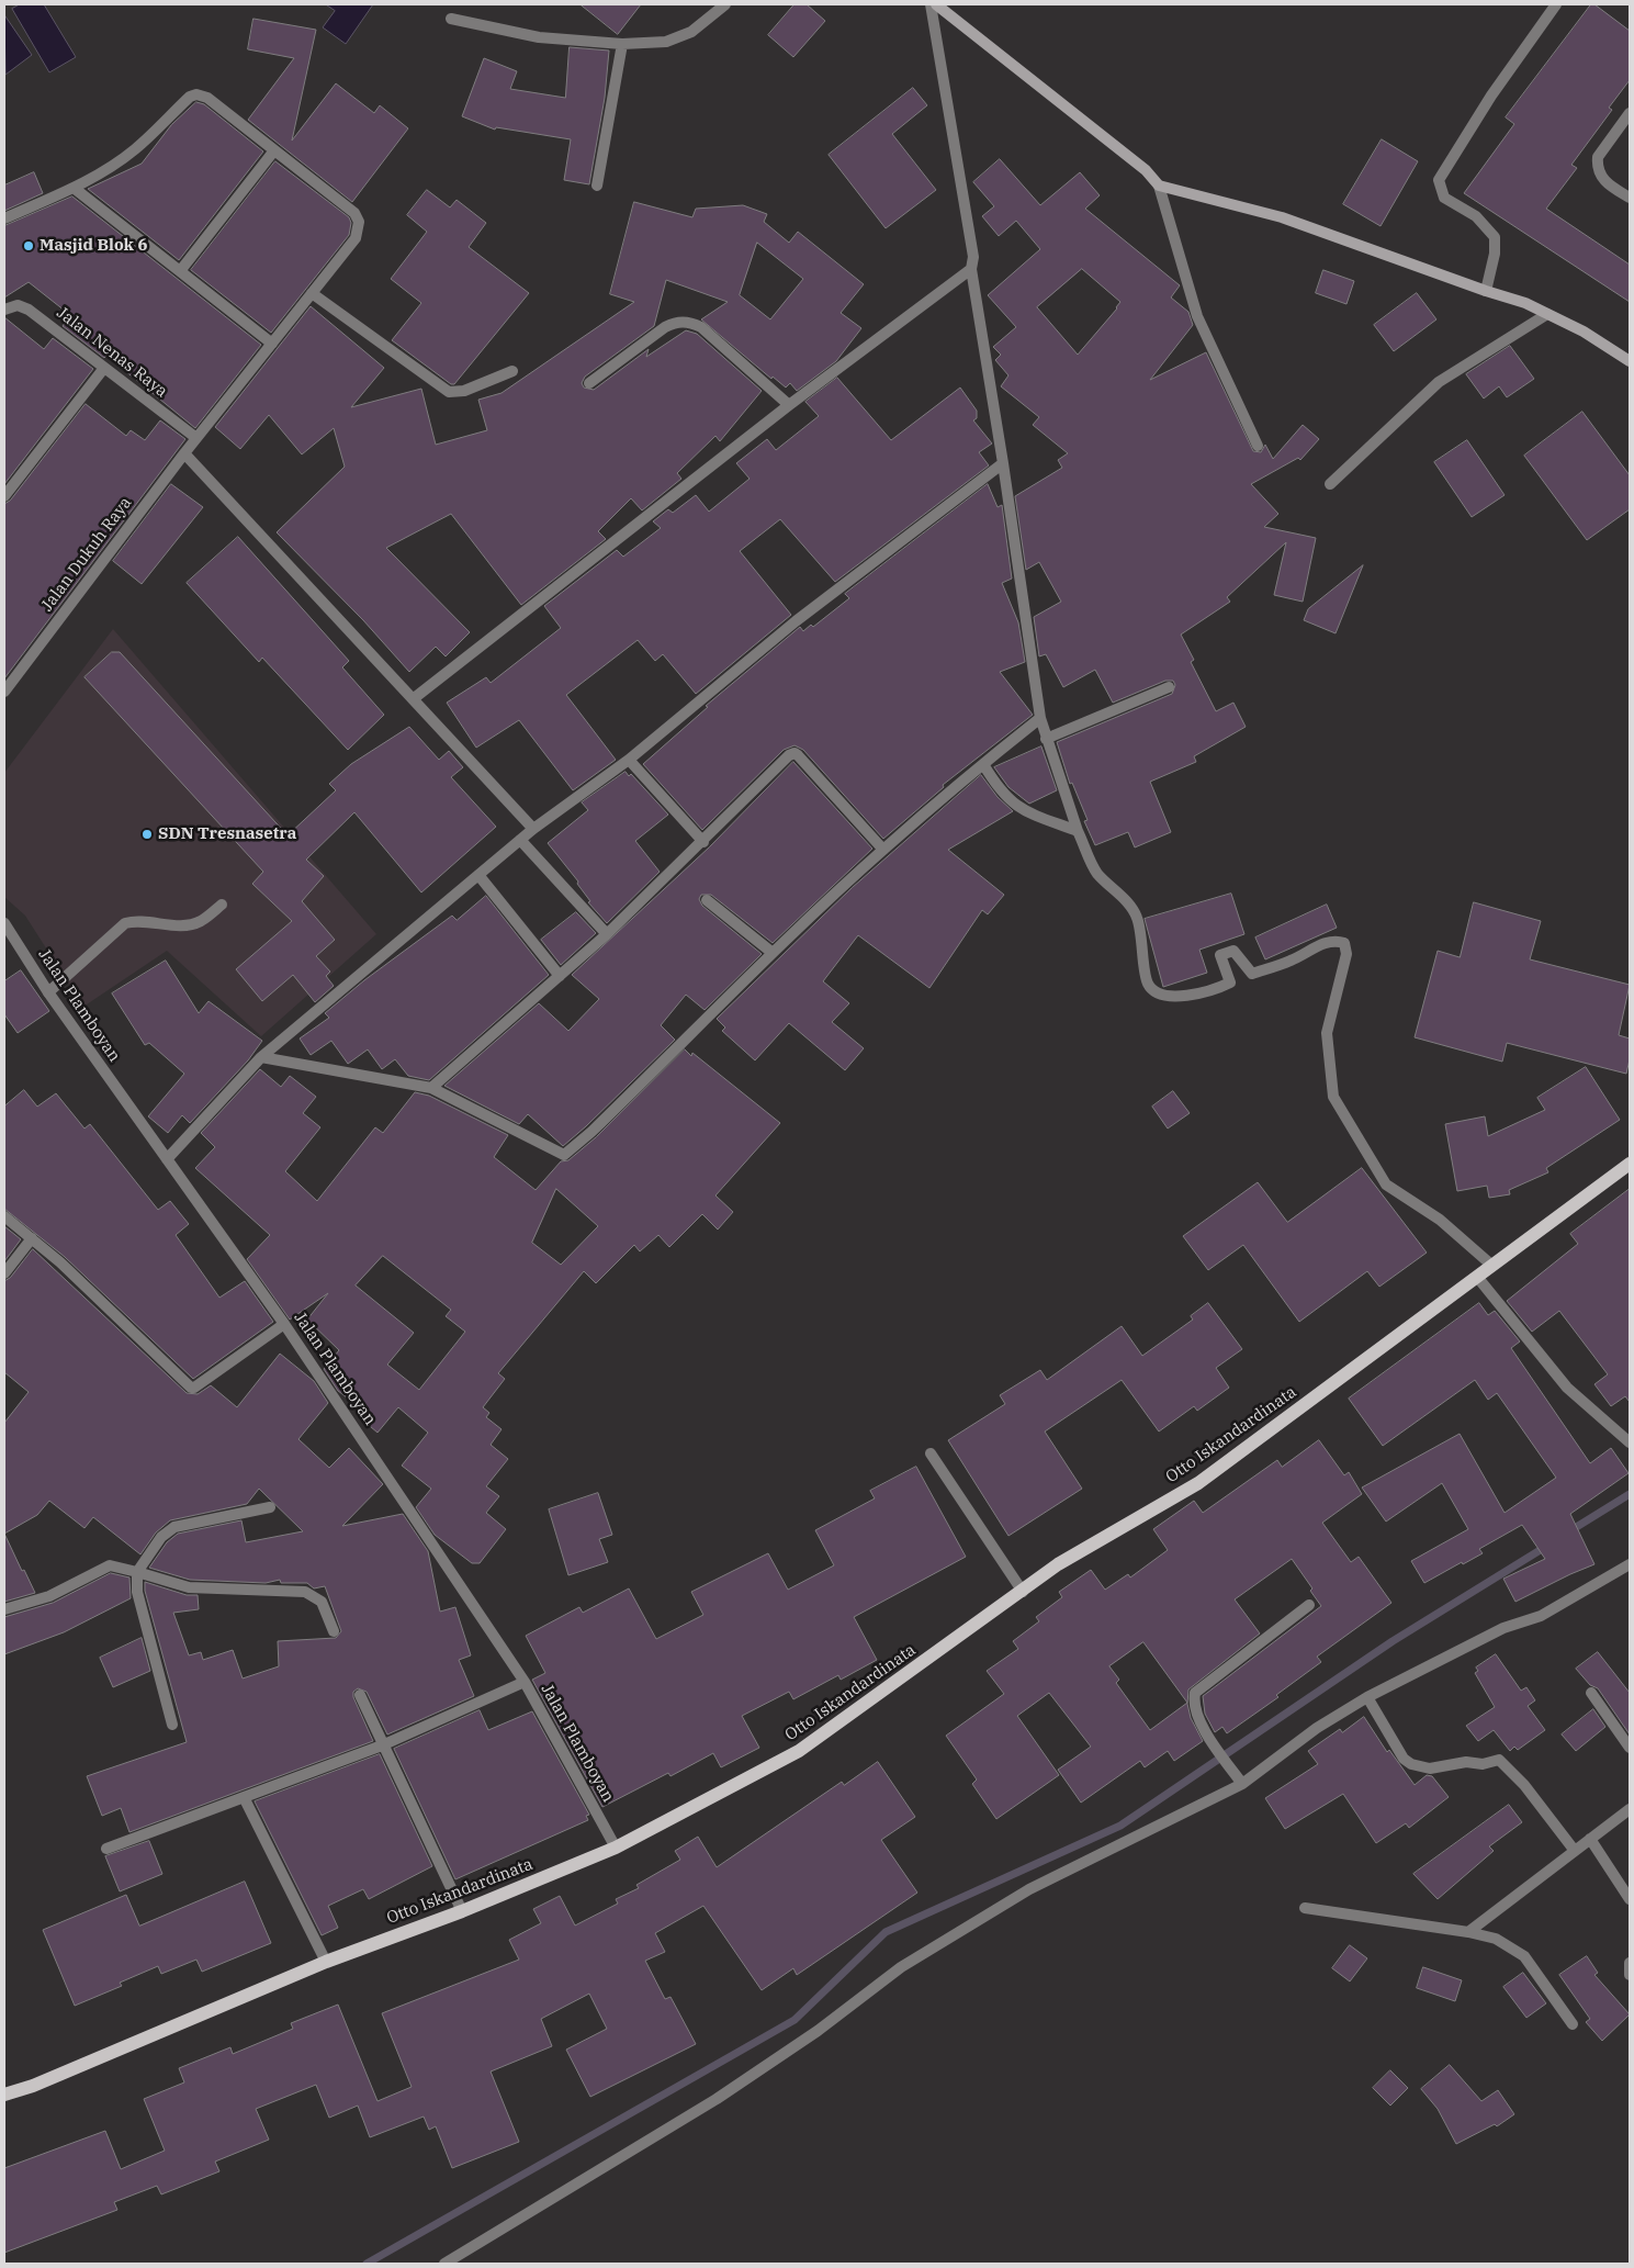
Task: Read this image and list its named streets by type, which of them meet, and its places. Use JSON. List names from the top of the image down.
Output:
{
  "streets": {
    "main road": ["Otto Iskandardinata"],
    "street": ["Jalan Nenas Raya", "Jalan Dukuh Raya", "Jalan Plamboyan"]
  },
  "crossings": [
    ["Jalan Nenas Raya", "Jalan Dukuh Raya"],
    ["Jalan Plamboyan", "Otto Iskandardinata"]
  ],
  "places": ["Masjid Blok 6", "SDN Tresnasetra"]
}
